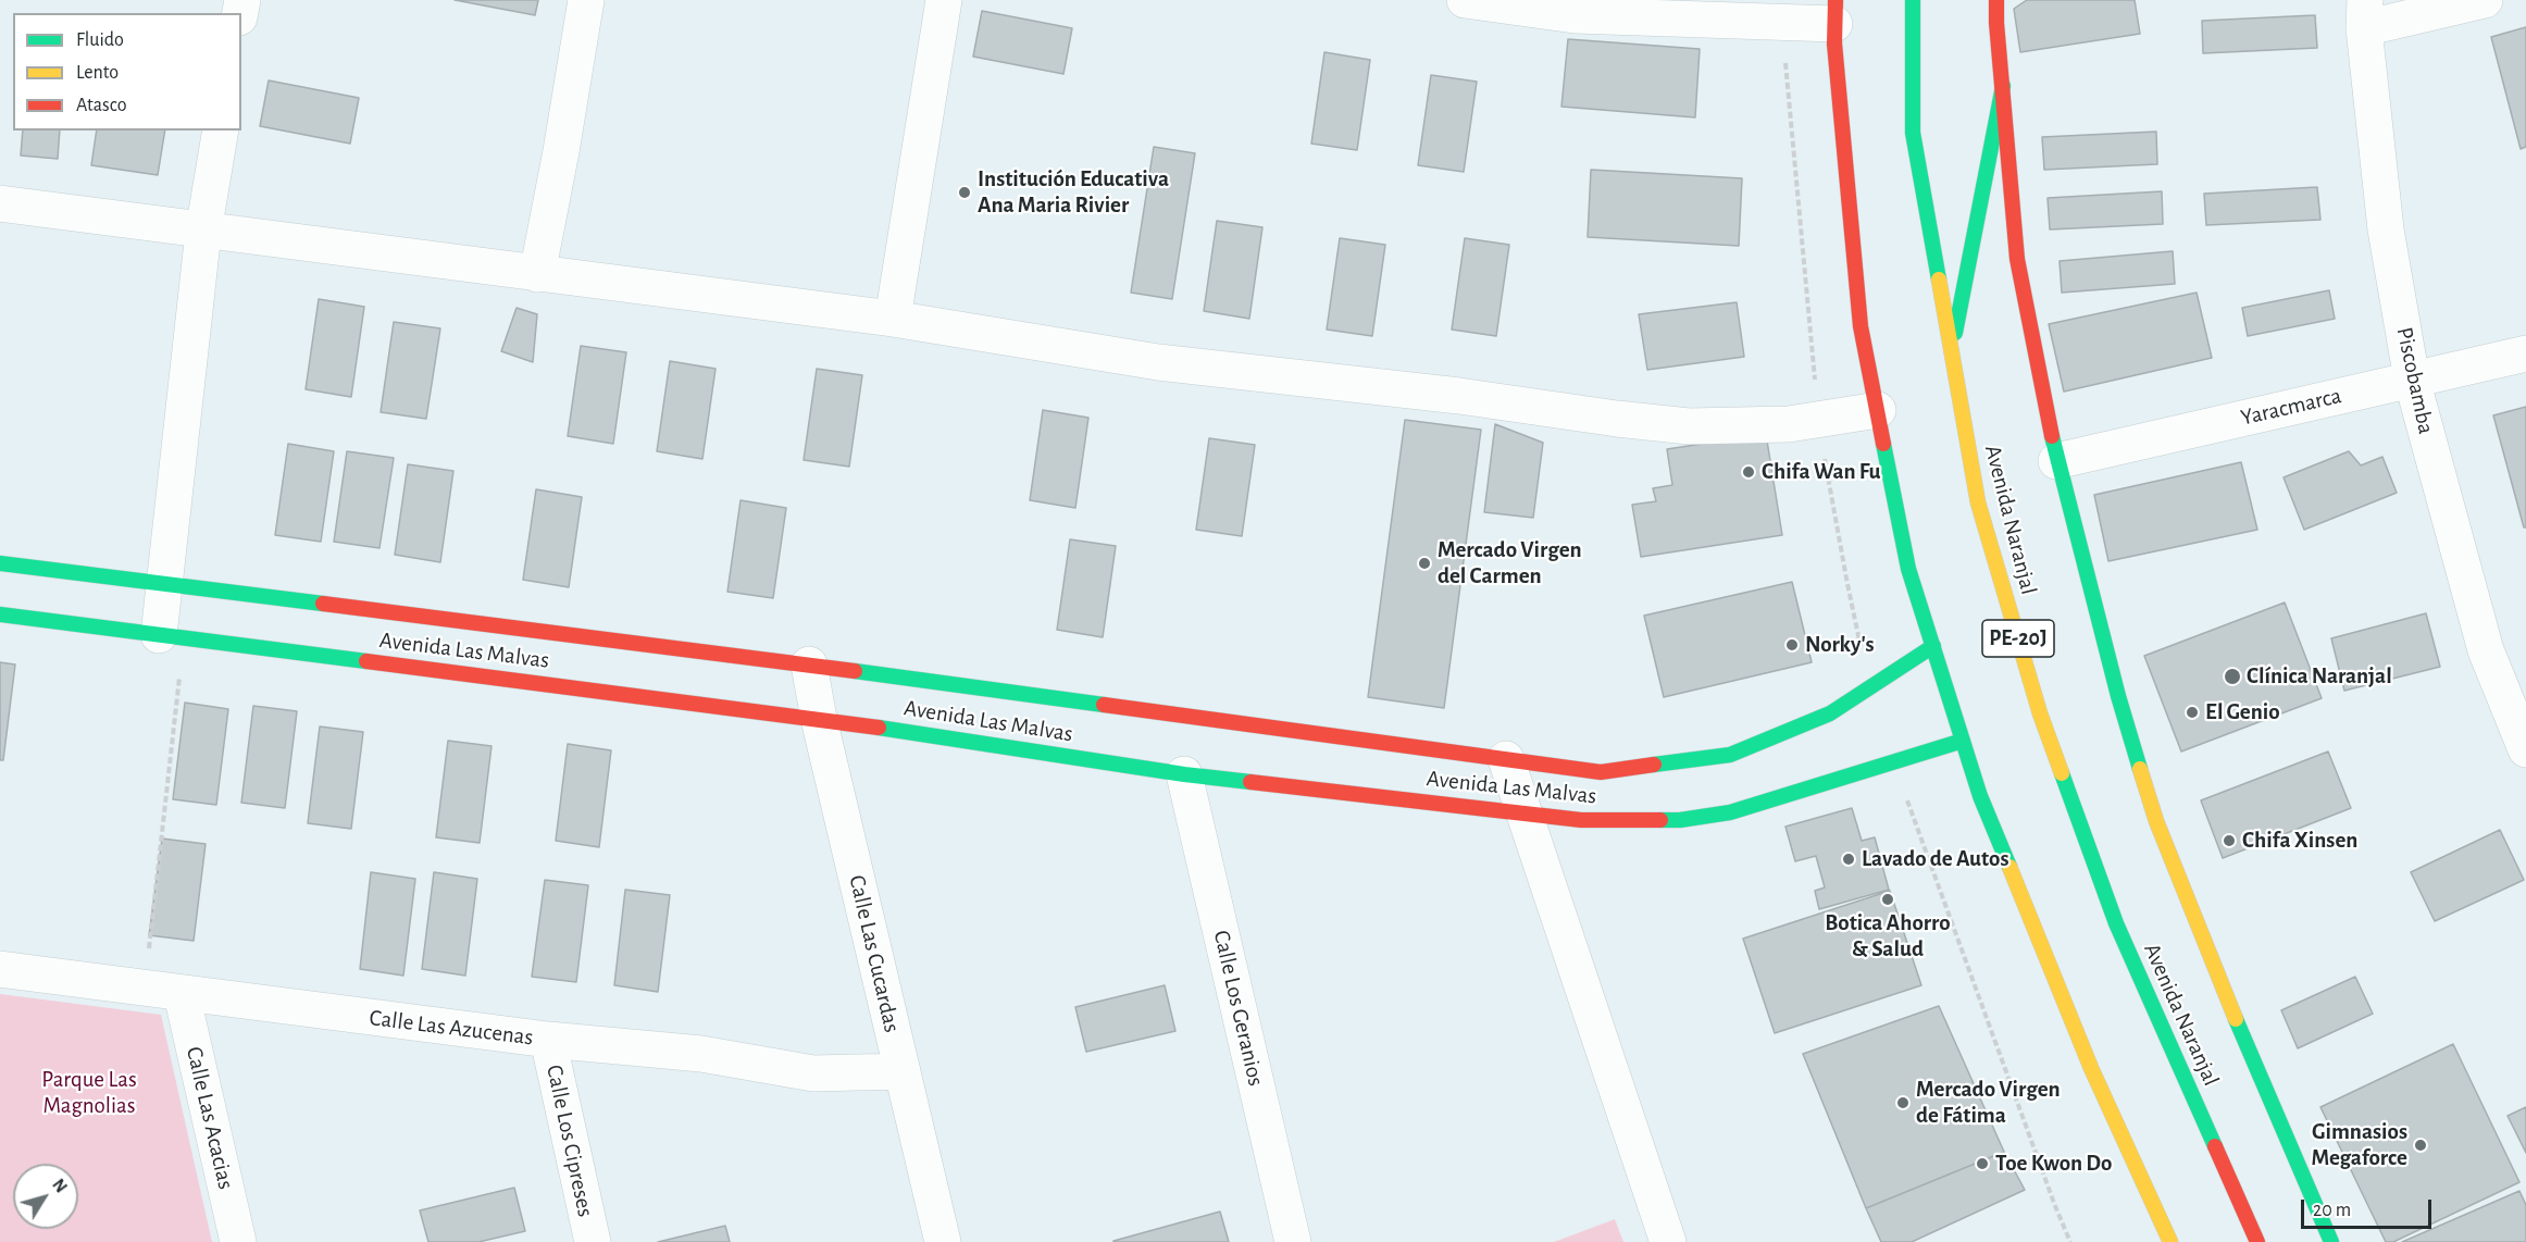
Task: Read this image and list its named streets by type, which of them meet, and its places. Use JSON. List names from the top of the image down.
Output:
{
  "streets": {
    "main road": ["Avenida Naranjal", "PE-20J", "Avenida Las Malvas"],
    "street": [
      "Piscobamba",
      "Yaracmarca",
      "Calle Las Cucardas",
      "Calle Los Geranios",
      "Calle Las Azucenas",
      "Calle Las Acacias",
      "Calle Los Cipreses"
    ]
  },
  "crossings": [
    ["Piscobamba", "Yaracmarca"],
    ["Yaracmarca", "Avenida Naranjal"],
    ["Avenida Las Malvas", "Calle Las Cucardas"],
    ["Avenida Las Malvas", "Calle Los Geranios"],
    ["Calle Las Cucardas", "Calle Las Azucenas"],
    ["Calle Las Azucenas", "Calle Las Acacias"],
    ["Calle Las Azucenas", "Calle Los Cipreses"]
  ],
  "parks": ["Parque Las Magnolias"],
  "places": [
    "Institución Educativa Ana Maria Rivier",
    "Chifa Wan Fu",
    "Mercado Virgen del Carmen",
    "Norky's",
    "Clínica Naranjal",
    "El Genio",
    "Chifa Xinsen",
    "Lavado de Autos",
    "Botica Ahorro & Salud",
    "Mercado Virgen de Fátima",
    "Gimnasios Megaforce",
    "Toe Kwon Do"
  ],
  "legend": ["Fluido", "Lento", "Atasco"],
  "scale_bar": "20 m",
  "north": "top right"
}
